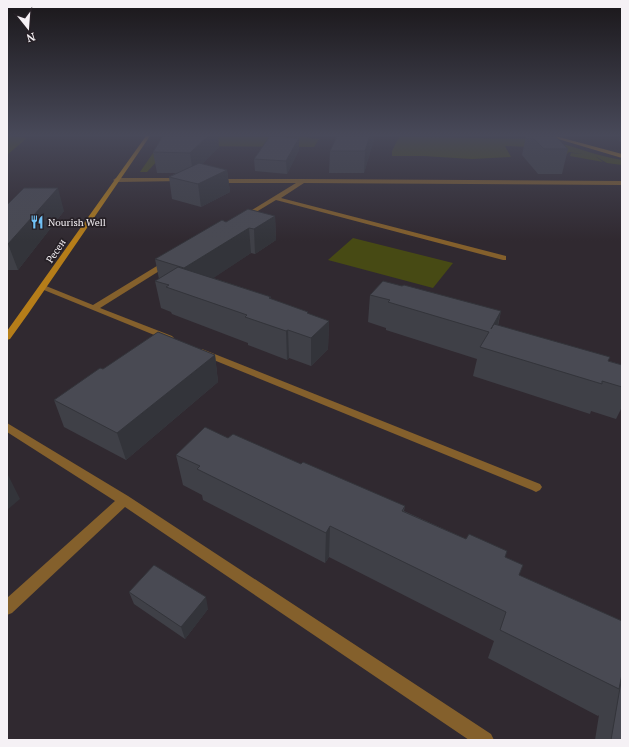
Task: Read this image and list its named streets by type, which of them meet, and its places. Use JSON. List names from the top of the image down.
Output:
{
  "streets": {
    "street": ["Ресен"]
  },
  "places": {
    "restaurant": ["Nourish Well"]
  },
  "north": "bottom"
}
